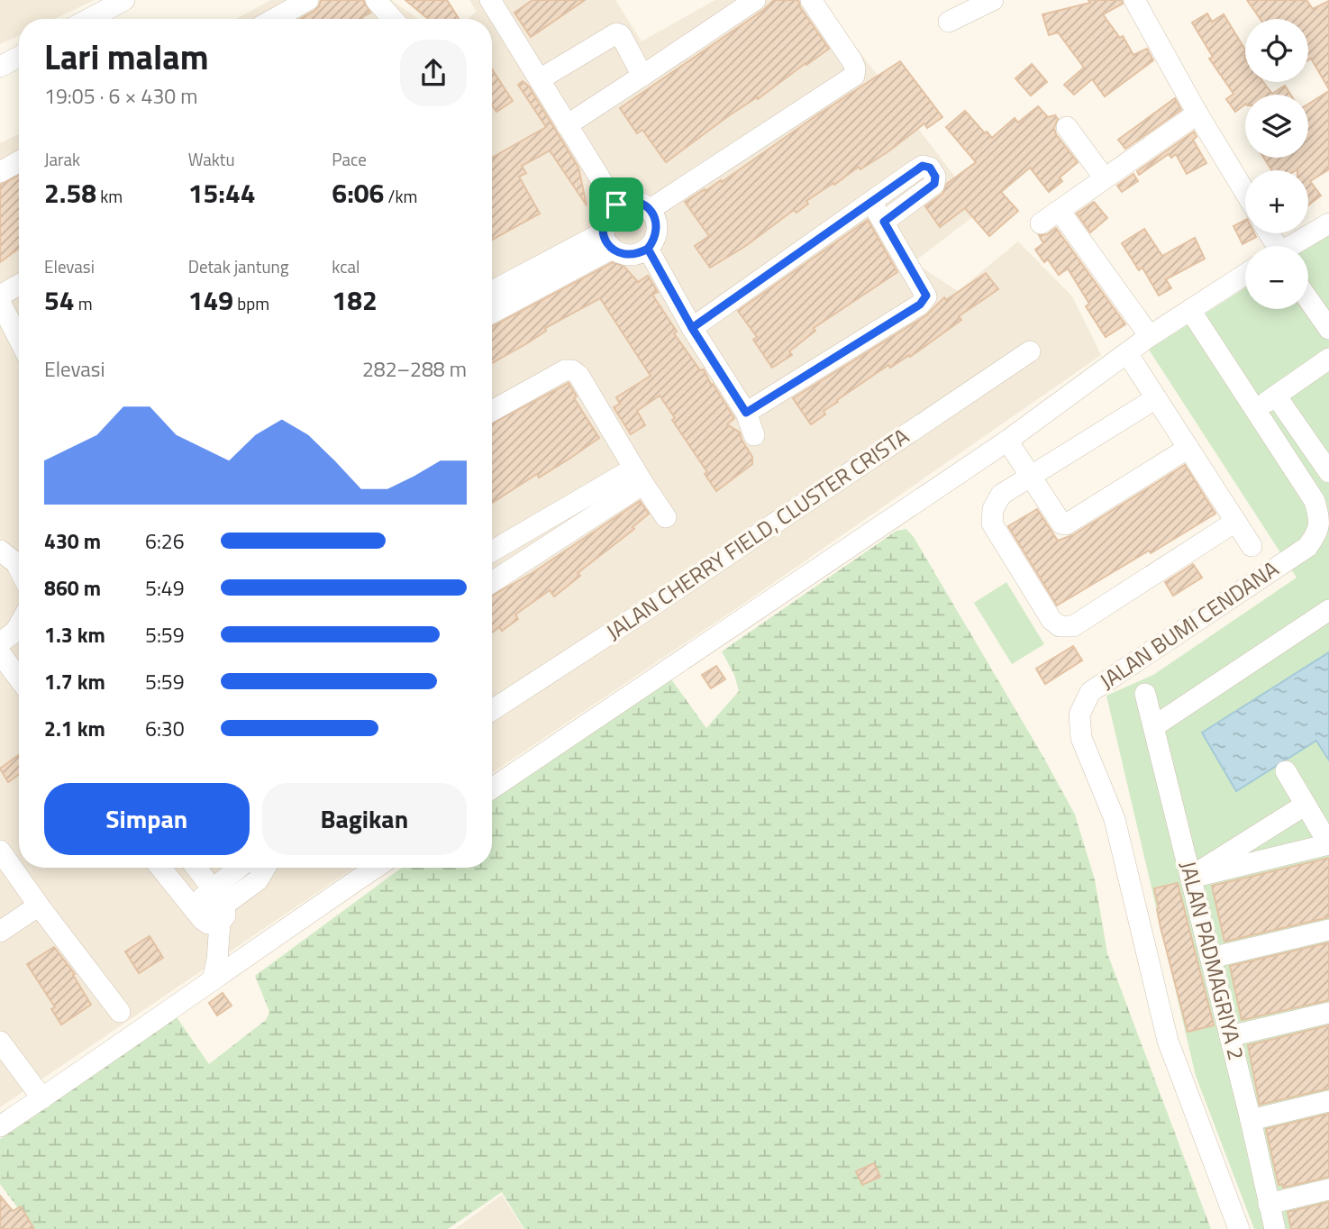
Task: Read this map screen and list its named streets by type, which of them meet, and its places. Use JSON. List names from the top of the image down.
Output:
{
  "streets": {
    "street": ["JALAN CHERRY FIELD, CLUSTER CRISTA", "JALAN BUMI CENDANA", "JALAN PADMAGRIYA 2"]
  },
  "page": {
    "map_buttons": ["+", "−"],
    "heading": ["Lari malam", "19:05 · 6 × 430 m"],
    "stats": [
      ["Jarak", "2.58 km"],
      ["Waktu", "15:44"],
      ["Pace", "6:06 /km"],
      ["Elevasi", "54 m"],
      ["Detak jantung", "149 bpm"],
      ["kcal", "182"]
    ],
    "chart": ["Elevasi", "282–288 m"],
    "list": [
      {
        "name": "430 m",
        "note": "6:26"
      },
      {
        "name": "860 m",
        "note": "5:49"
      },
      {
        "name": "1.3 km",
        "note": "5:59"
      },
      {
        "name": "1.7 km",
        "note": "5:59"
      },
      {
        "name": "2.1 km",
        "note": "6:30"
      }
    ],
    "buttons": ["Simpan", "Bagikan"]
  }
}
